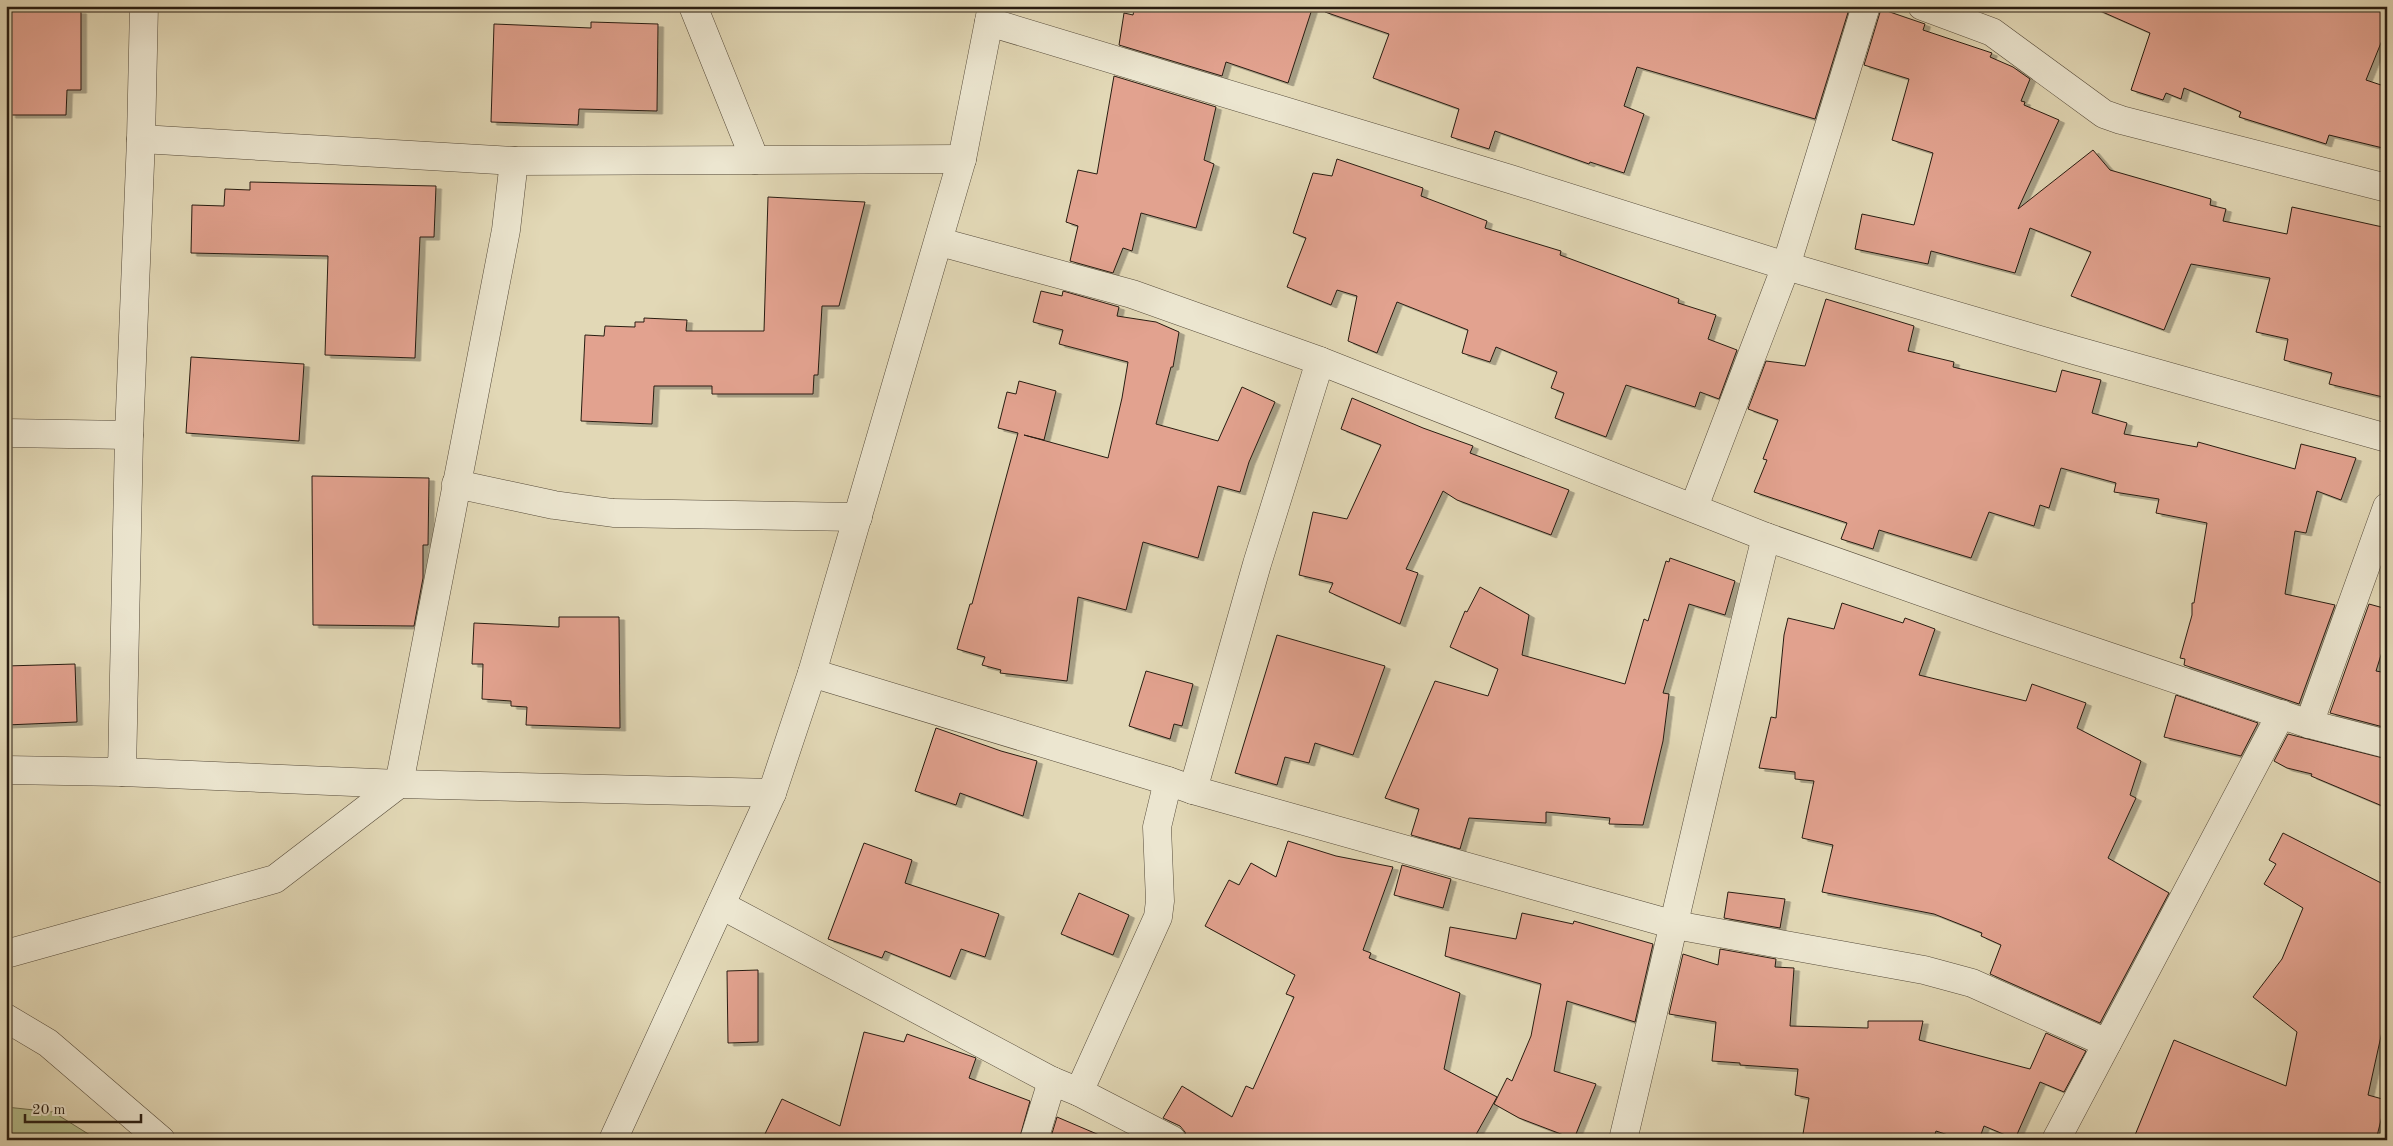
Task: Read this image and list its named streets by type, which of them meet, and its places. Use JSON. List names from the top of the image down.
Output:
{
  "scale_bar": "20 m"
}
